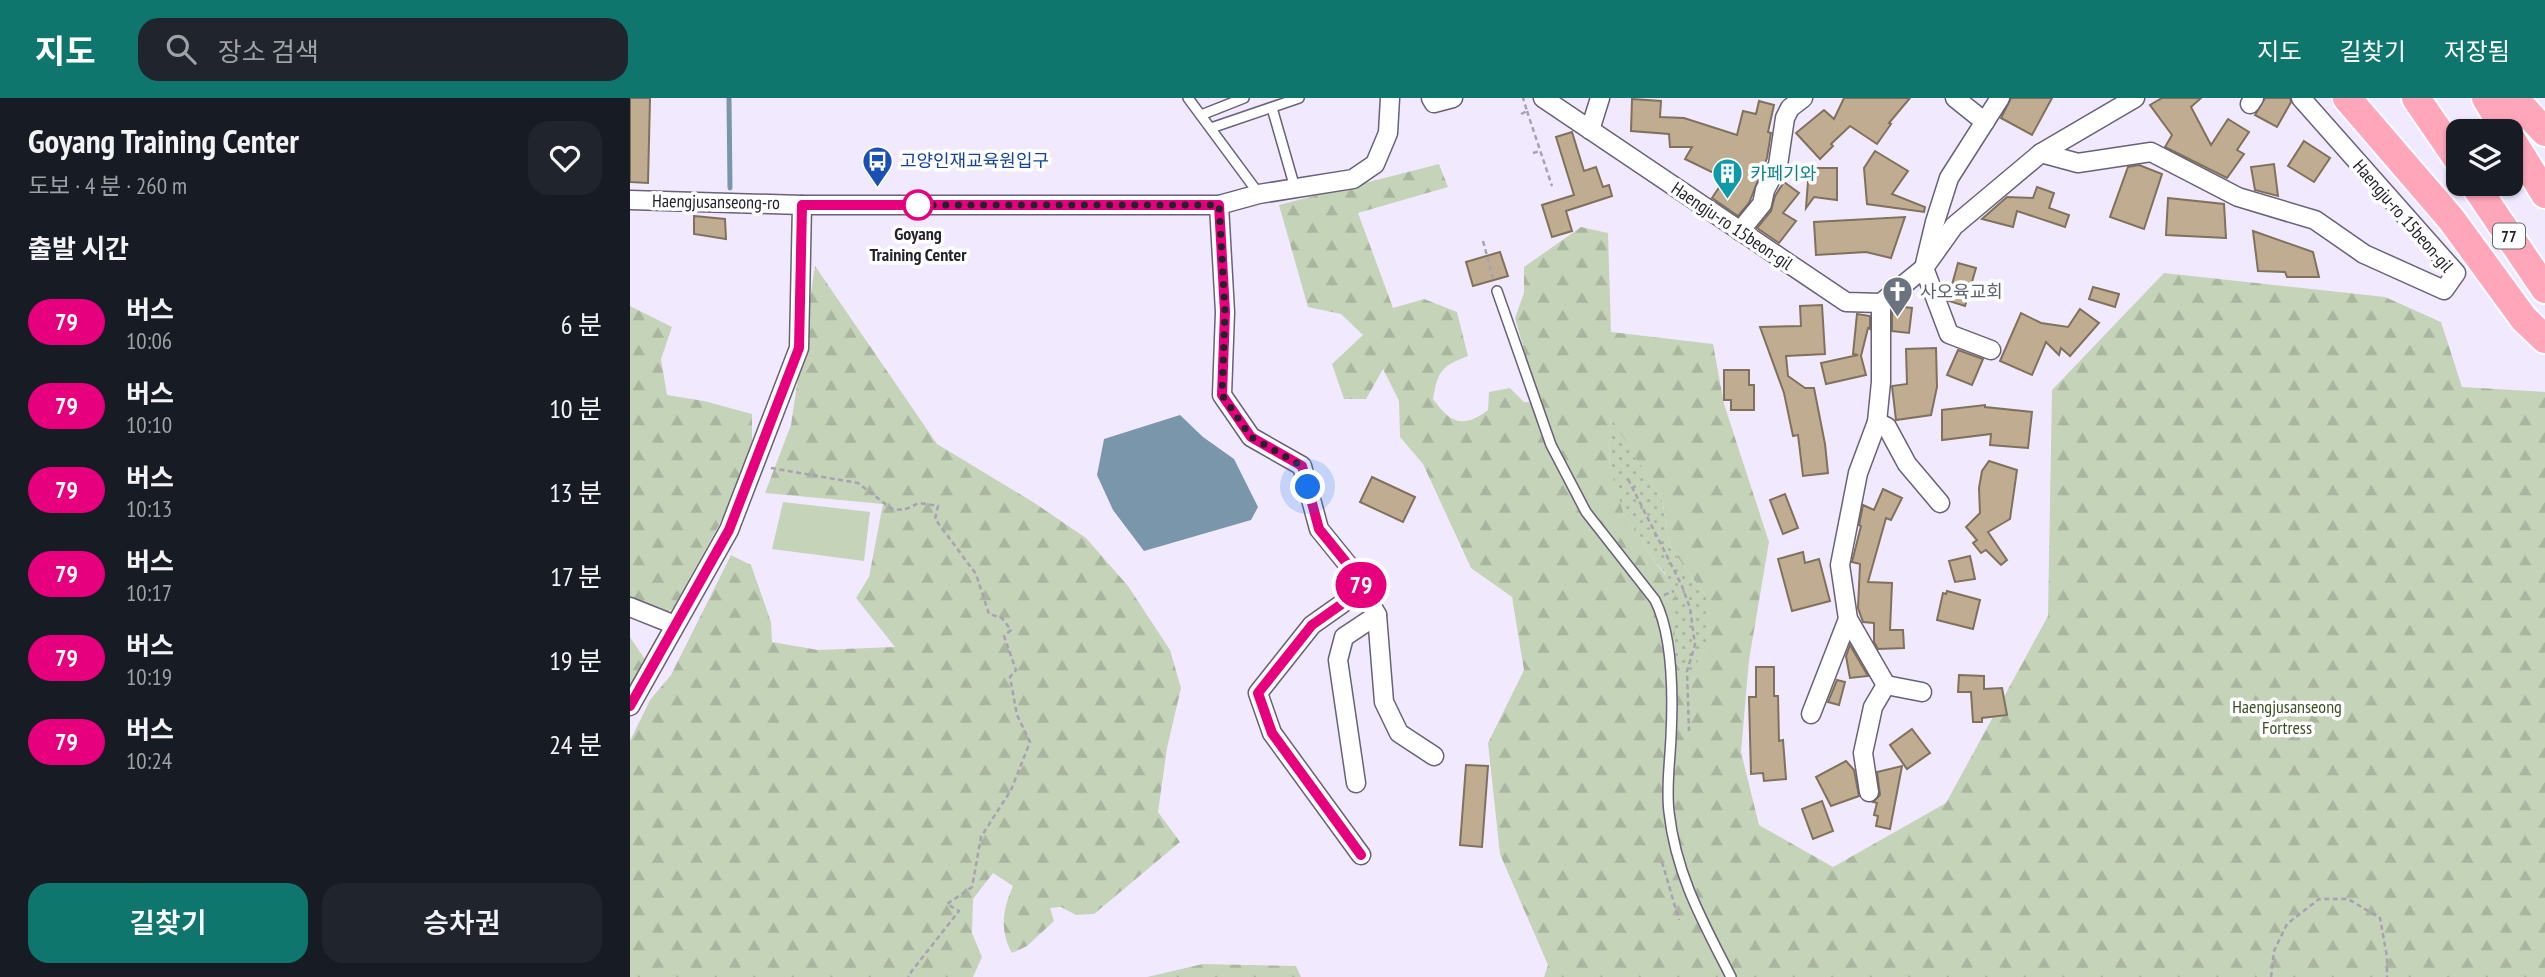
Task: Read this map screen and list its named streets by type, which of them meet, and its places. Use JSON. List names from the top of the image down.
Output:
{
  "streets": {
    "highway": ["77"],
    "street": ["Haengjusanseong-ro", "Haengju-ro 15beon-gil"]
  },
  "parks": ["Haengjusanseong Fortress"],
  "places": {
    "bus stop": ["고양인재교육원입구"],
    "building": ["카페기와"],
    "other": ["Goyang Training Center"],
    "church": ["사오육교회"]
  },
  "lines": ["bus line 79"],
  "page": {
    "header": "지도",
    "search": "장소 검색",
    "nav": ["지도", "길찾기", "저장됨"],
    "heading": [
      ["Goyang Training Center", "도보 · 4 분 · 260 m"],
      "출발 시간"
    ],
    "on_map": "79",
    "list": [
      {
        "mark": "79",
        "name": "버스",
        "note": "10:06",
        "value": "6 분"
      },
      {
        "mark": "79",
        "name": "버스",
        "note": "10:10",
        "value": "10 분"
      },
      {
        "mark": "79",
        "name": "버스",
        "note": "10:13",
        "value": "13 분"
      },
      {
        "mark": "79",
        "name": "버스",
        "note": "10:17",
        "value": "17 분"
      },
      {
        "mark": "79",
        "name": "버스",
        "note": "10:19",
        "value": "19 분"
      },
      {
        "mark": "79",
        "name": "버스",
        "note": "10:24",
        "value": "24 분"
      }
    ],
    "buttons": ["길찾기", "승차권"]
  }
}
